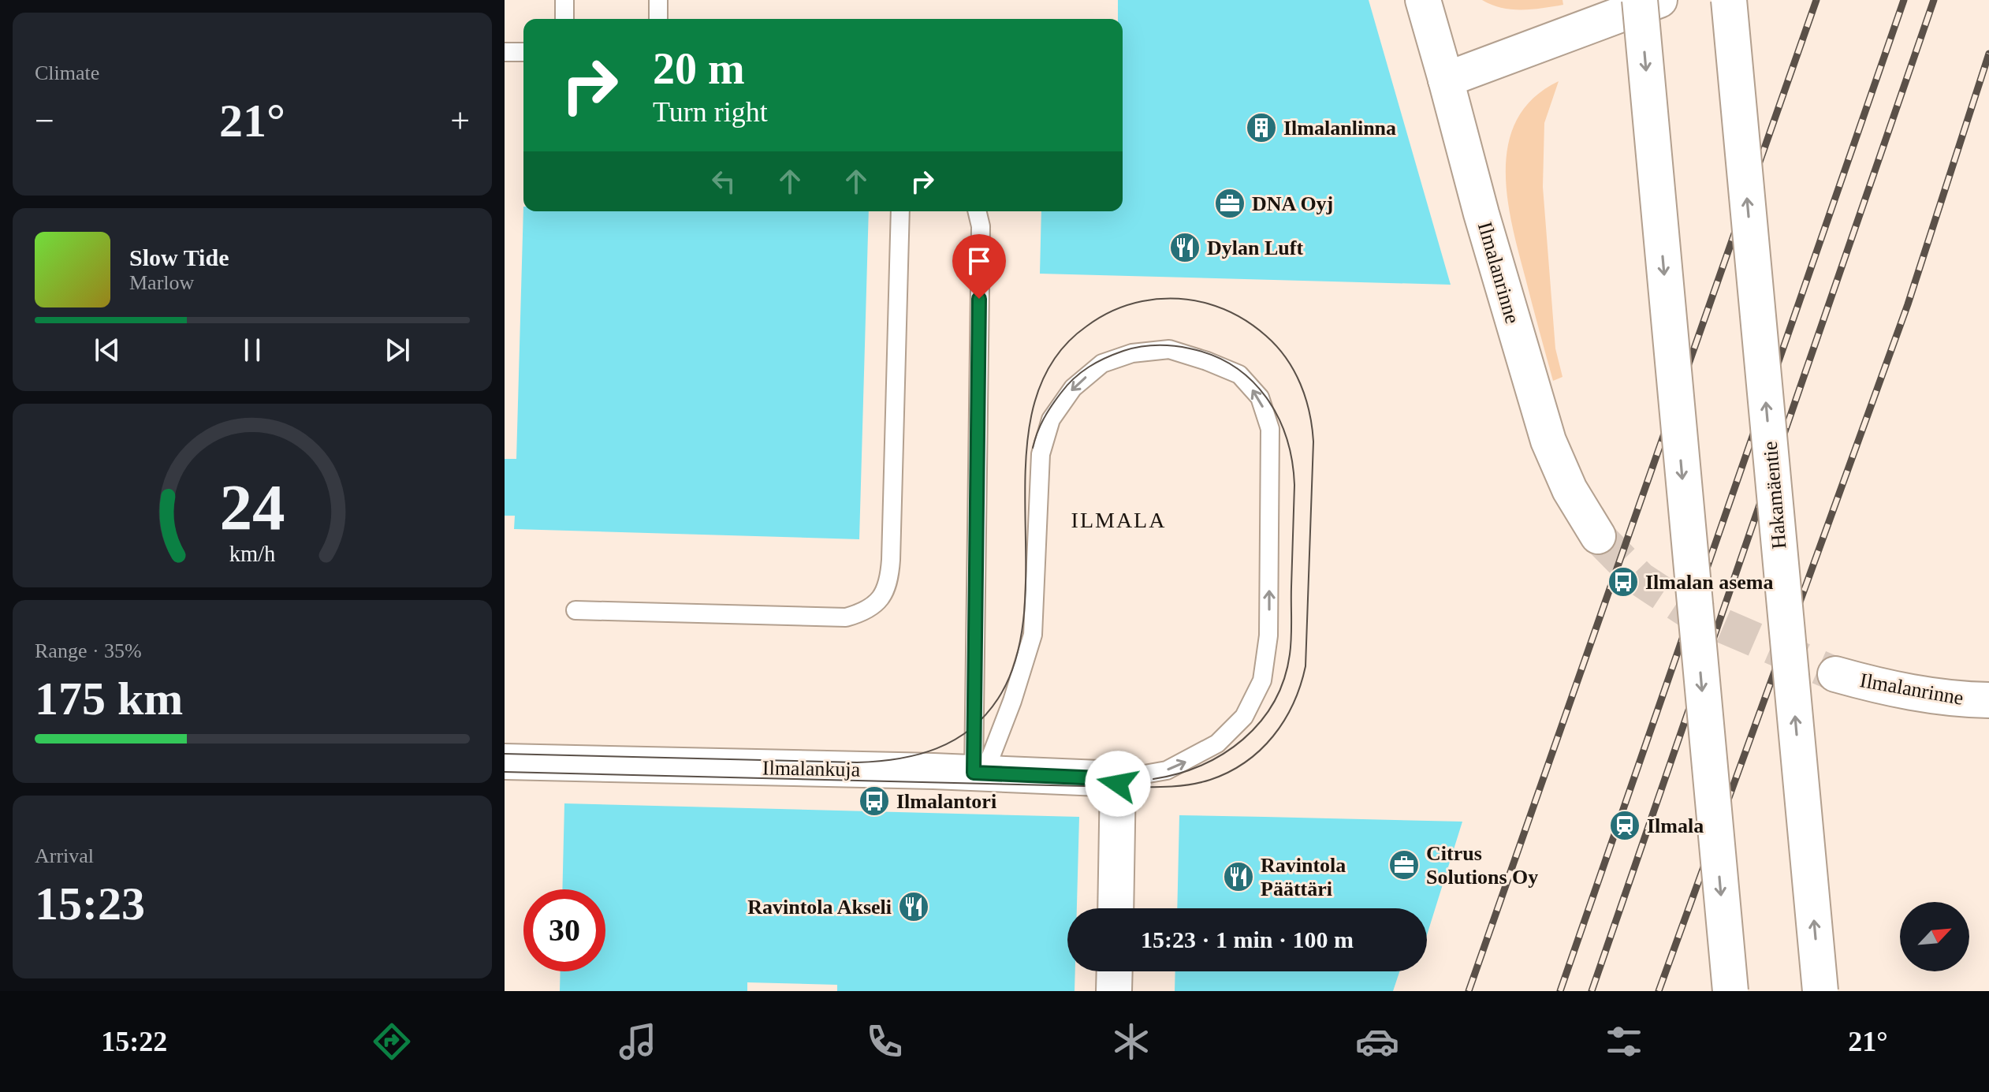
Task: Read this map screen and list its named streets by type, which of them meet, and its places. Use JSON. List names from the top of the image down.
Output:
{
  "streets": {
    "main road": ["Ilmalanrinne", "Hakamäentie", "Ilmalankuja"]
  },
  "districts": ["ILMALA"],
  "places": {
    "building": ["Ilmalanlinna"],
    "office": ["DNA Oyj", "Citrus Solutions Oy"],
    "restaurant": ["Dylan Luft", "Ravintola Päättäri", "Ravintola Akseli"],
    "bus stop": ["Ilmalan asema", "Ilmalantori"],
    "station": ["Ilmala"]
  },
  "north": "top right",
  "page": {
    "tile": [
      "Climate",
      ["Range · 35%", "175 km"],
      ["Arrival", "15:23"]
    ],
    "turn": ["20 m", "Turn right"],
    "heat": ["−", "21°", "+"],
    "song": ["Slow Tide", "Marlow"],
    "limit": "30",
    "trip": "15:23 · 1 min · 100 m",
    "tabs": ["15:22", "21°"],
    "gauge": ["24", "km/h"]
  }
}
